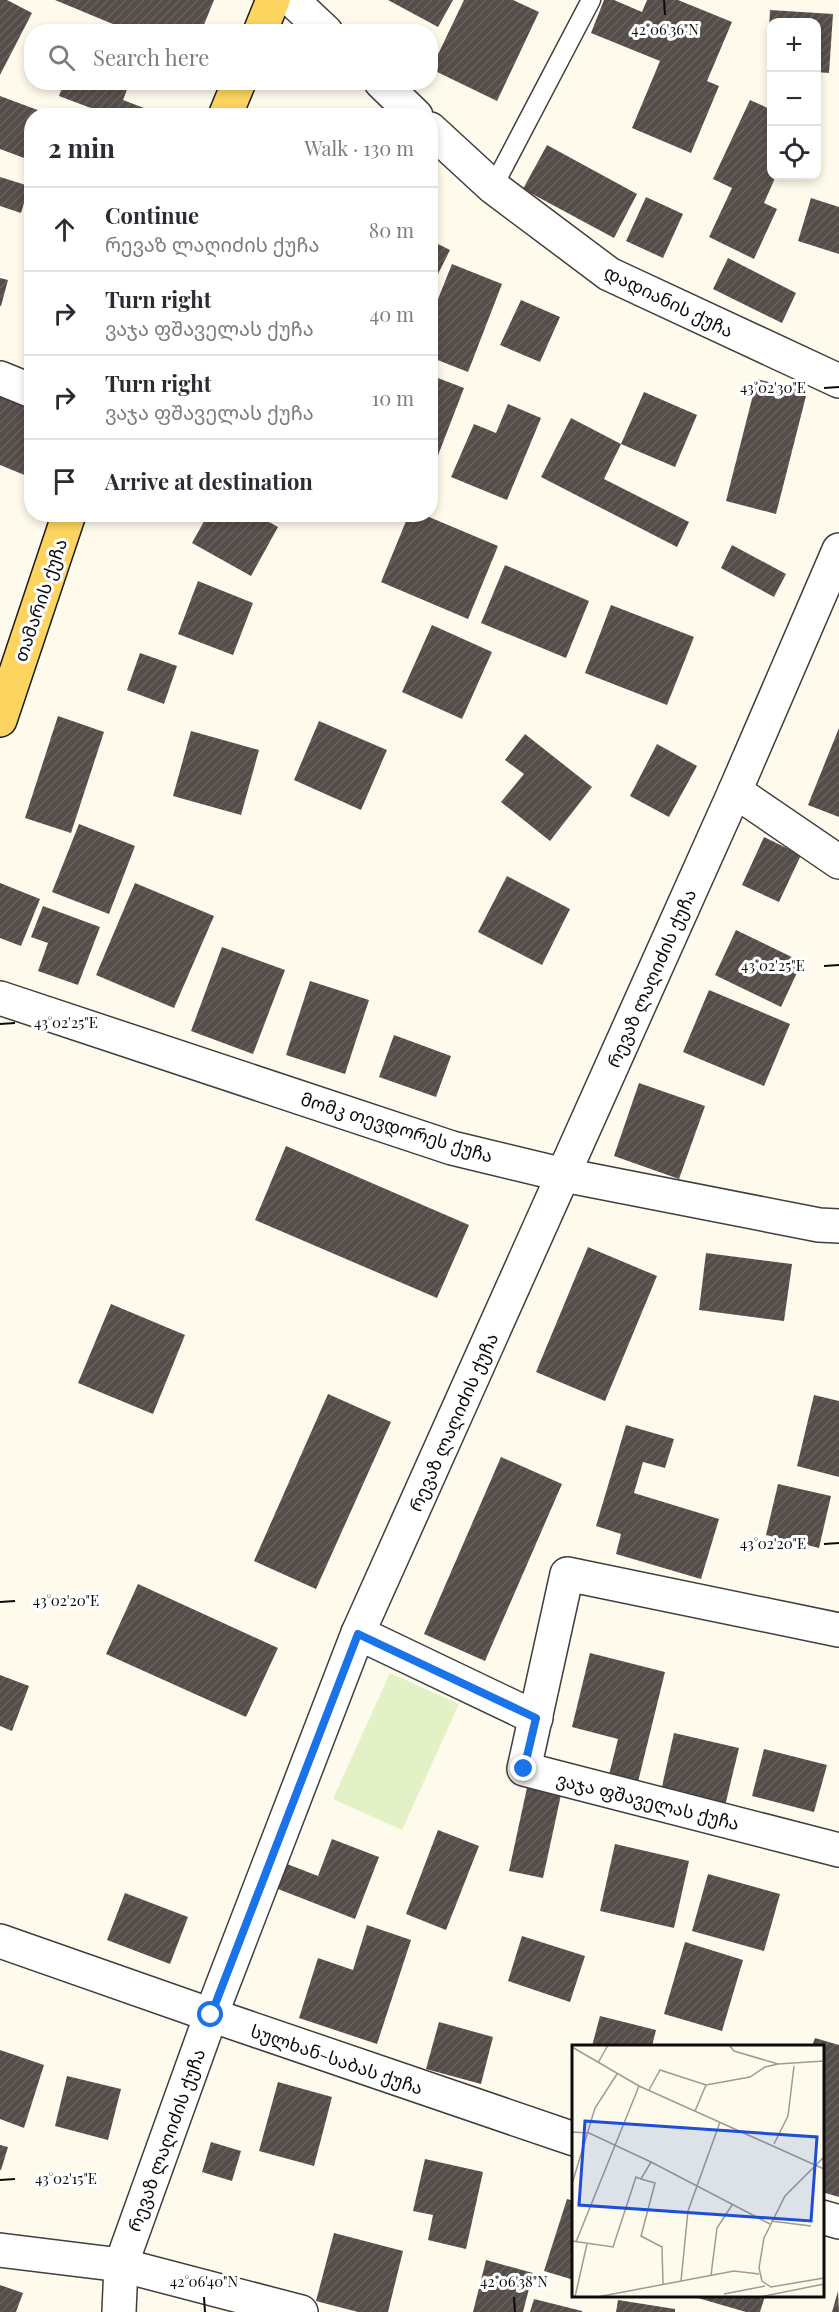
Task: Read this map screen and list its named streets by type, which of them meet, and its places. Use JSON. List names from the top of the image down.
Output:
{
  "streets": {
    "main road": ["თამარის ქუჩა"],
    "street": [
      "დადიანის ქუჩა",
      "რევაზ ლაღიძის ქუჩა",
      "მომკ თევდორეს ქუჩა",
      "ვაჯა ფშაველას ქუჩა",
      "სულხან-საბას ქუჩა"
    ]
  },
  "crossings": [
    ["რევაზ ლაღიძის ქუჩა", "მომკ თევდორეს ქუჩა"],
    ["რევაზ ლაღიძის ქუჩა", "სულხან-საბას ქუჩა"]
  ],
  "page": {
    "map_buttons": ["+", "−"],
    "search": "Search here",
    "heading": ["2 min", "Walk · 130 m"],
    "list": [
      ["Continue", "რევაზ ლაღიძის ქუჩა", "80 m"],
      ["Turn right", "ვაჯა ფშაველას ქუჩა", "40 m"],
      ["Turn right", "ვაჯა ფშაველას ქუჩა", "10 m"],
      "Arrive at destination"
    ]
  },
  "coordinates": [
    "42°06'36\"N",
    "43°02'30\"E",
    "43°02'25\"E",
    "43°02'20\"E",
    "43°02'15\"E",
    "42°06'40\"N",
    "42°06'38\"N"
  ]
}
